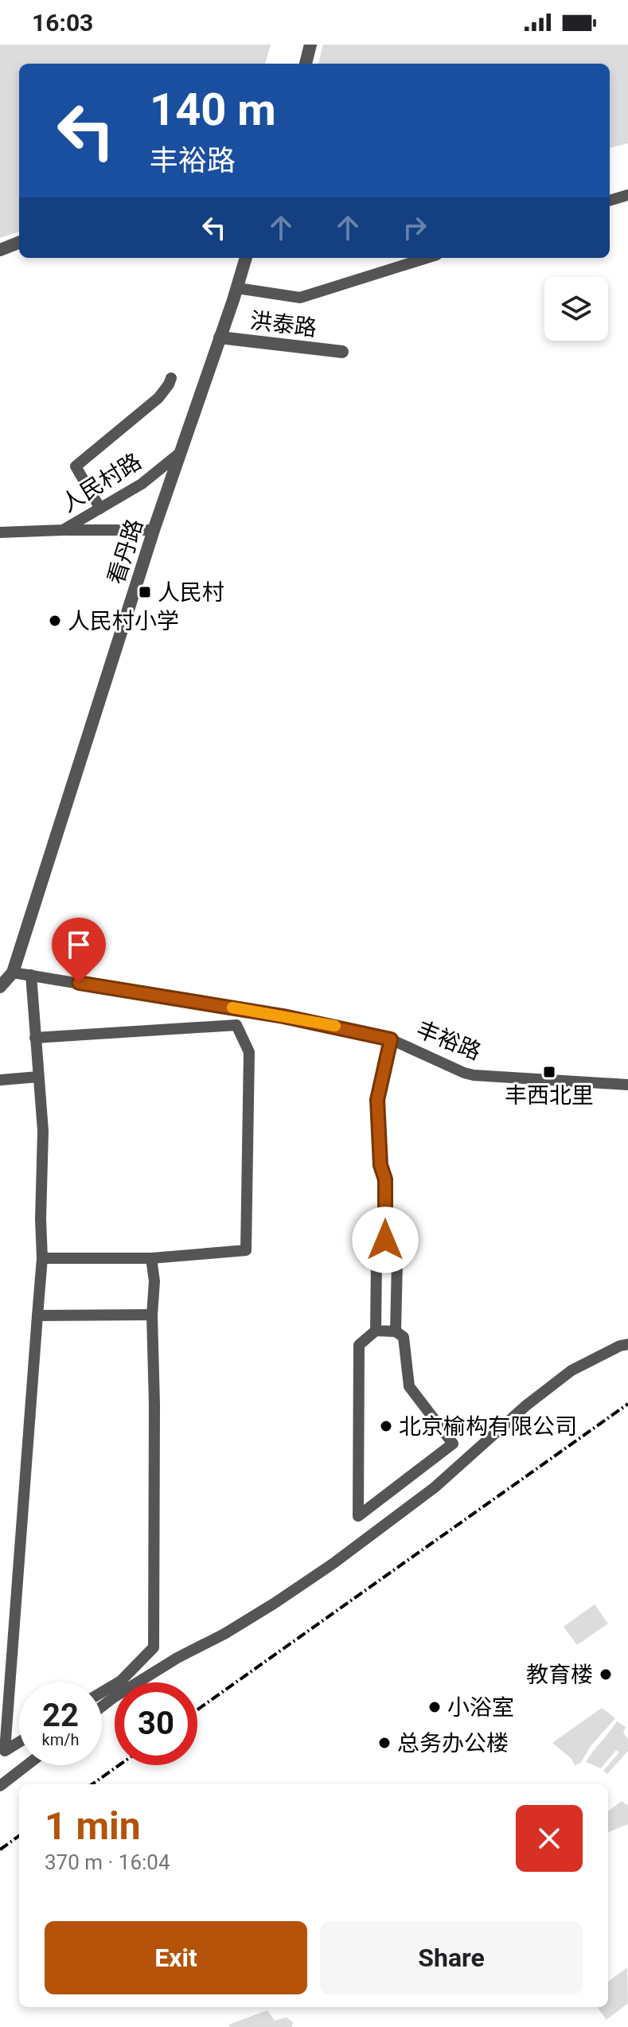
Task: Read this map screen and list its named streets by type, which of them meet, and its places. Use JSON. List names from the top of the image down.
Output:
{
  "streets": {
    "street": [
      "洪泰路",
      "人民村路",
      "看丹路",
      "丰裕路"
    ]
  },
  "crossings": [
    ["洪泰路", "看丹路"],
    ["人民村路", "看丹路"],
    ["看丹路", "丰裕路"]
  ],
  "places": {
    "transit": ["人民村", "丰西北里"],
    "other": [
      "人民村小学",
      "北京榆构有限公司",
      "教育楼",
      "小浴室",
      "总务办公楼"
    ]
  },
  "page": {
    "status": "16:03",
    "turn": ["140 m", "丰裕路"],
    "speed": "22 km/h",
    "limit": "30",
    "heading": ["1 min", "370 m · 16:04"],
    "buttons": ["Exit", "Share"]
  }
}
